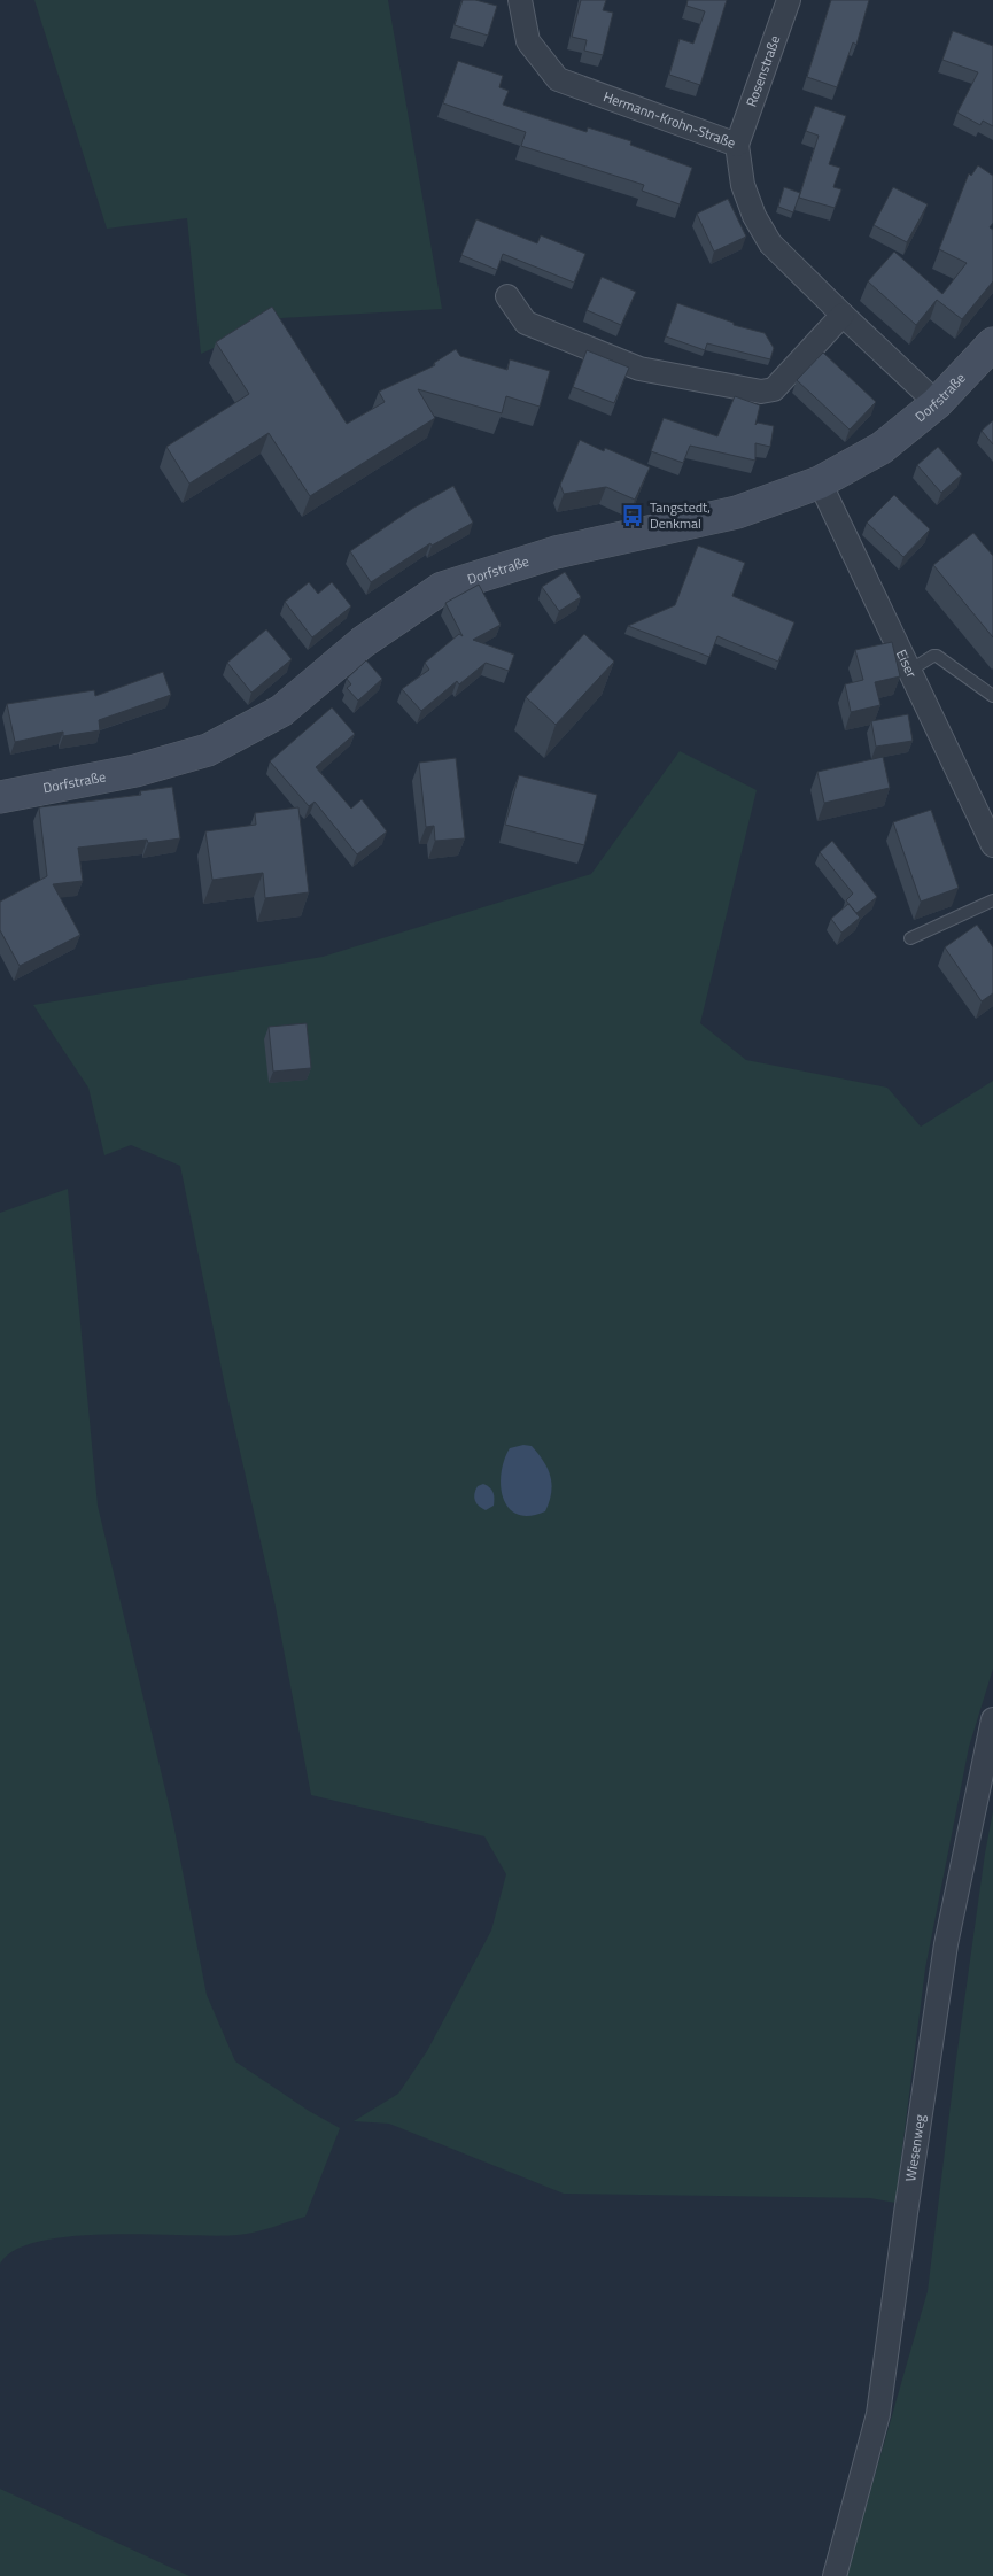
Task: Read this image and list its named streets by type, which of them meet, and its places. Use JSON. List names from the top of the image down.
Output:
{
  "streets": {
    "main road": ["Dorfstraße"],
    "street": [
      "Rosenstraße",
      "Hermann-Krohn-Straße",
      "Eiser",
      "Wiesenweg"
    ]
  },
  "crossings": [
    ["Rosenstraße", "Hermann-Krohn-Straße"],
    ["Hermann-Krohn-Straße", "Dorfstraße"],
    ["Dorfstraße", "Eiser"]
  ],
  "places": {
    "bus stop": ["Tangstedt, Denkmal"]
  }
}
